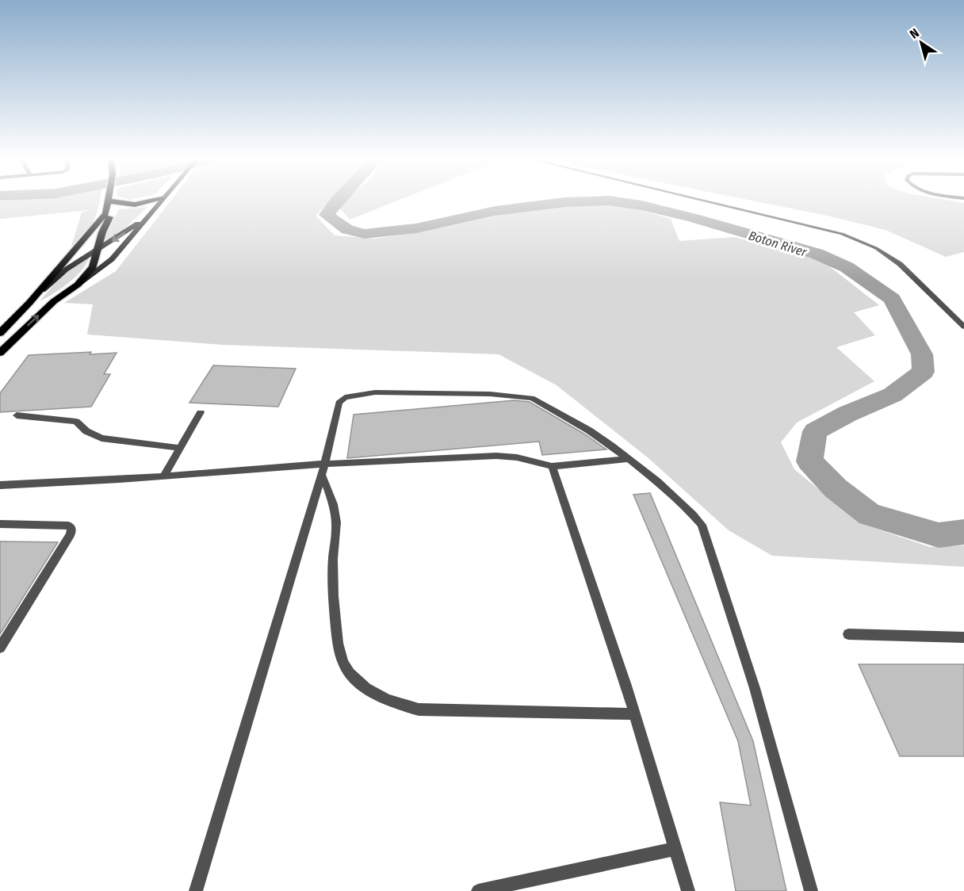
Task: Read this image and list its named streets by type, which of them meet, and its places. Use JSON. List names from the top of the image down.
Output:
{
  "water": ["Boton River"],
  "north": "top left"
}
